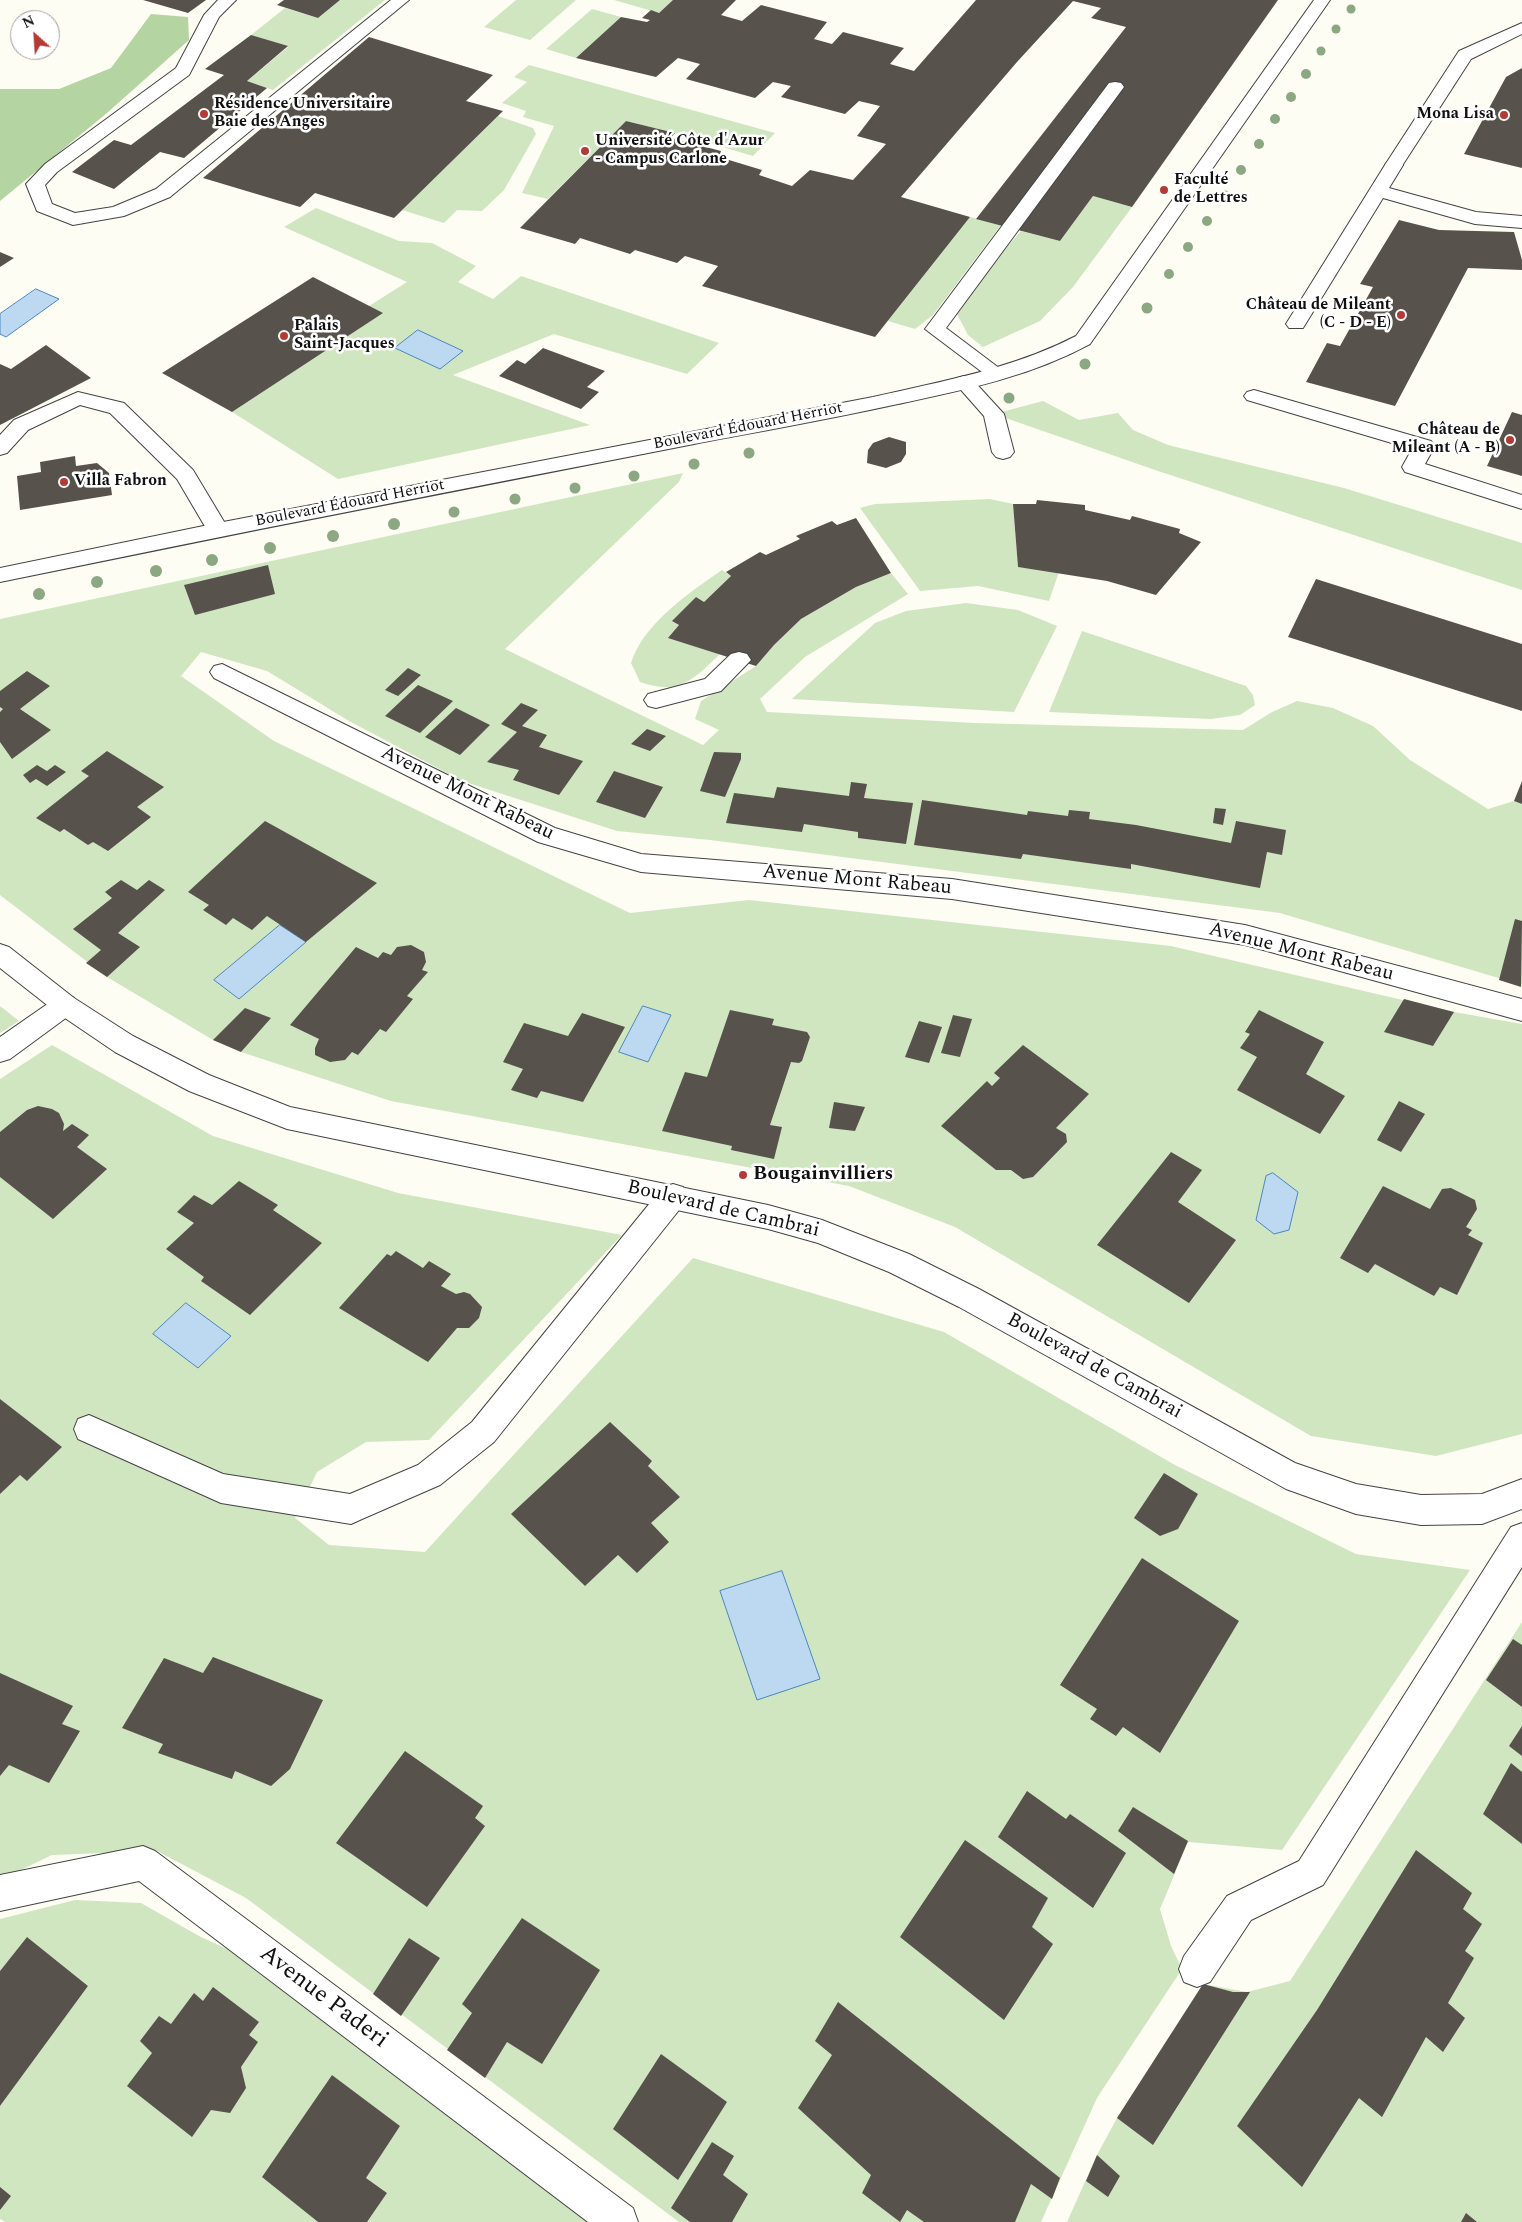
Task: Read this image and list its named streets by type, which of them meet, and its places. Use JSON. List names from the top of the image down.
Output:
{
  "streets": {
    "street": [
      "Boulevard Édouard Herriot",
      "Avenue Mont Rabeau",
      "Boulevard de Cambrai",
      "Avenue Paderi"
    ]
  },
  "places": [
    "Résidence Universitaire Baie des Anges",
    "Mona Lisa",
    "Université Côte d'Azur - Campus Carlone",
    "Faculté de Lettres",
    "Château de Mileant (C - D - E)",
    "Palais Saint-Jacques",
    "Château de Mileant (A - B)",
    "Villa Fabron",
    "Bougainvilliers"
  ],
  "north": "top left"
}
